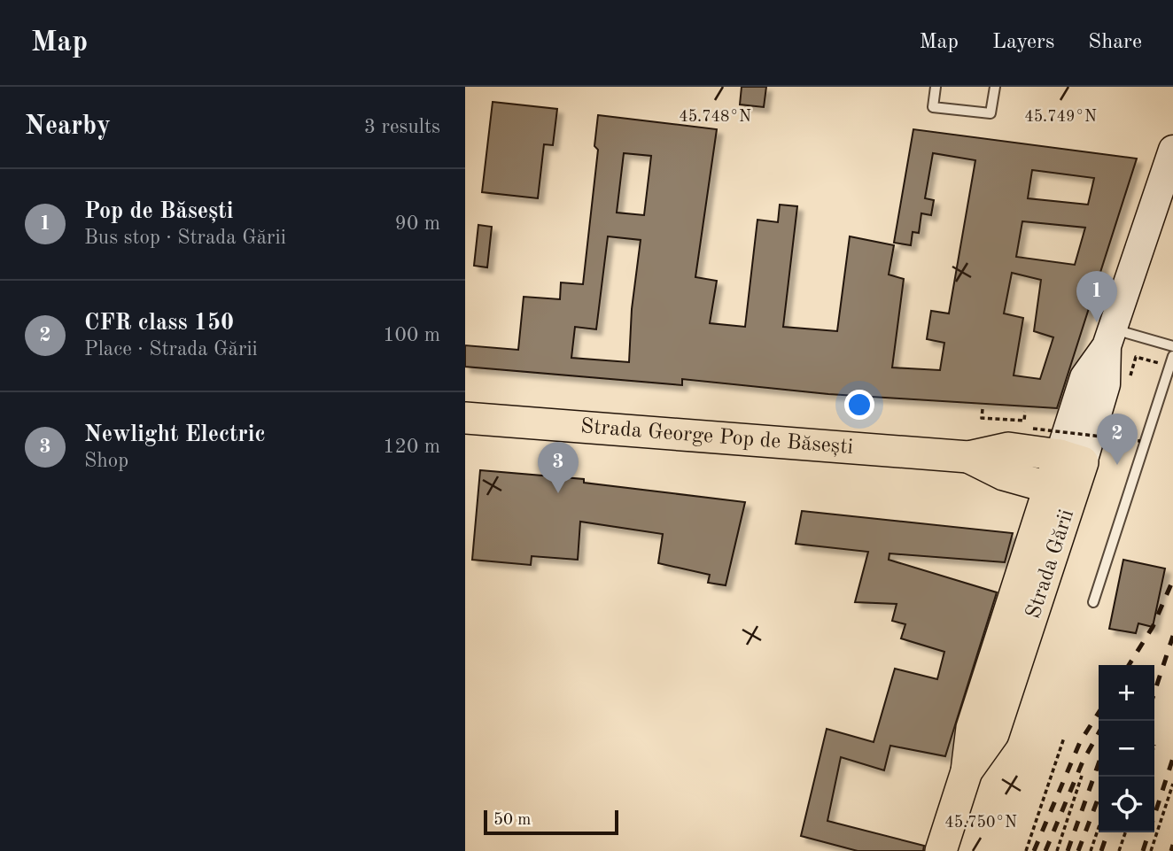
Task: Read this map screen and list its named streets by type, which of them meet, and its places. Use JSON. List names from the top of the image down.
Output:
{
  "streets": {
    "main road": ["Strada George Pop de Băsești", "Strada Gării"]
  },
  "crossings": [
    ["Strada George Pop de Băsești", "Strada Gării"]
  ],
  "scale_bar": "50 m",
  "page": {
    "header": "Map",
    "nav": ["Map", "Layers", "Share"],
    "heading": ["Nearby", "3 results"],
    "list": [
      {
        "mark": "1",
        "name": "Pop de Băsești",
        "note": "Bus stop · Strada Gării",
        "value": "90 m"
      },
      {
        "mark": "2",
        "name": "CFR class 150",
        "note": "Place · Strada Gării",
        "value": "100 m"
      },
      {
        "mark": "3",
        "name": "Newlight Electric",
        "note": "Shop",
        "value": "120 m"
      }
    ],
    "pins": ["1", "2", "3"],
    "map_buttons": ["+", "−"],
    "scale": "50 m"
  },
  "coordinates": ["45.748°N", "45.749°N", "45.750°N"]
}
